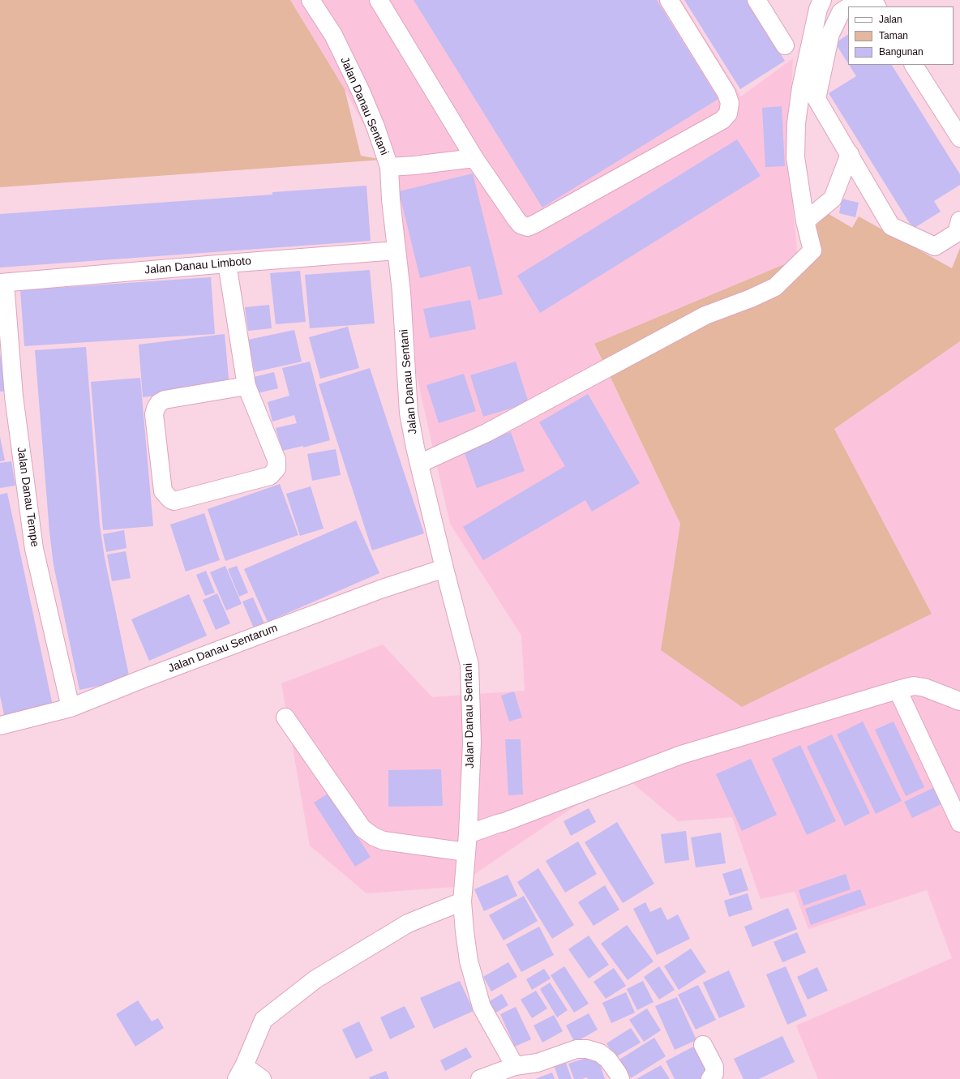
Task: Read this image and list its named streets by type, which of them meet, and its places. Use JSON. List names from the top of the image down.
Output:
{
  "streets": {
    "street": [
      "Jalan Danau Sentani",
      "Jalan Danau Limboto",
      "Jalan Danau Tempe",
      "Jalan Danau Sentarum"
    ]
  },
  "crossings": [
    ["Jalan Danau Sentani", "Jalan Danau Limboto"],
    ["Jalan Danau Sentani", "Jalan Danau Sentarum"],
    ["Jalan Danau Limboto", "Jalan Danau Tempe"],
    ["Jalan Danau Tempe", "Jalan Danau Sentarum"]
  ],
  "legend": ["Jalan", "Taman", "Bangunan"]
}
